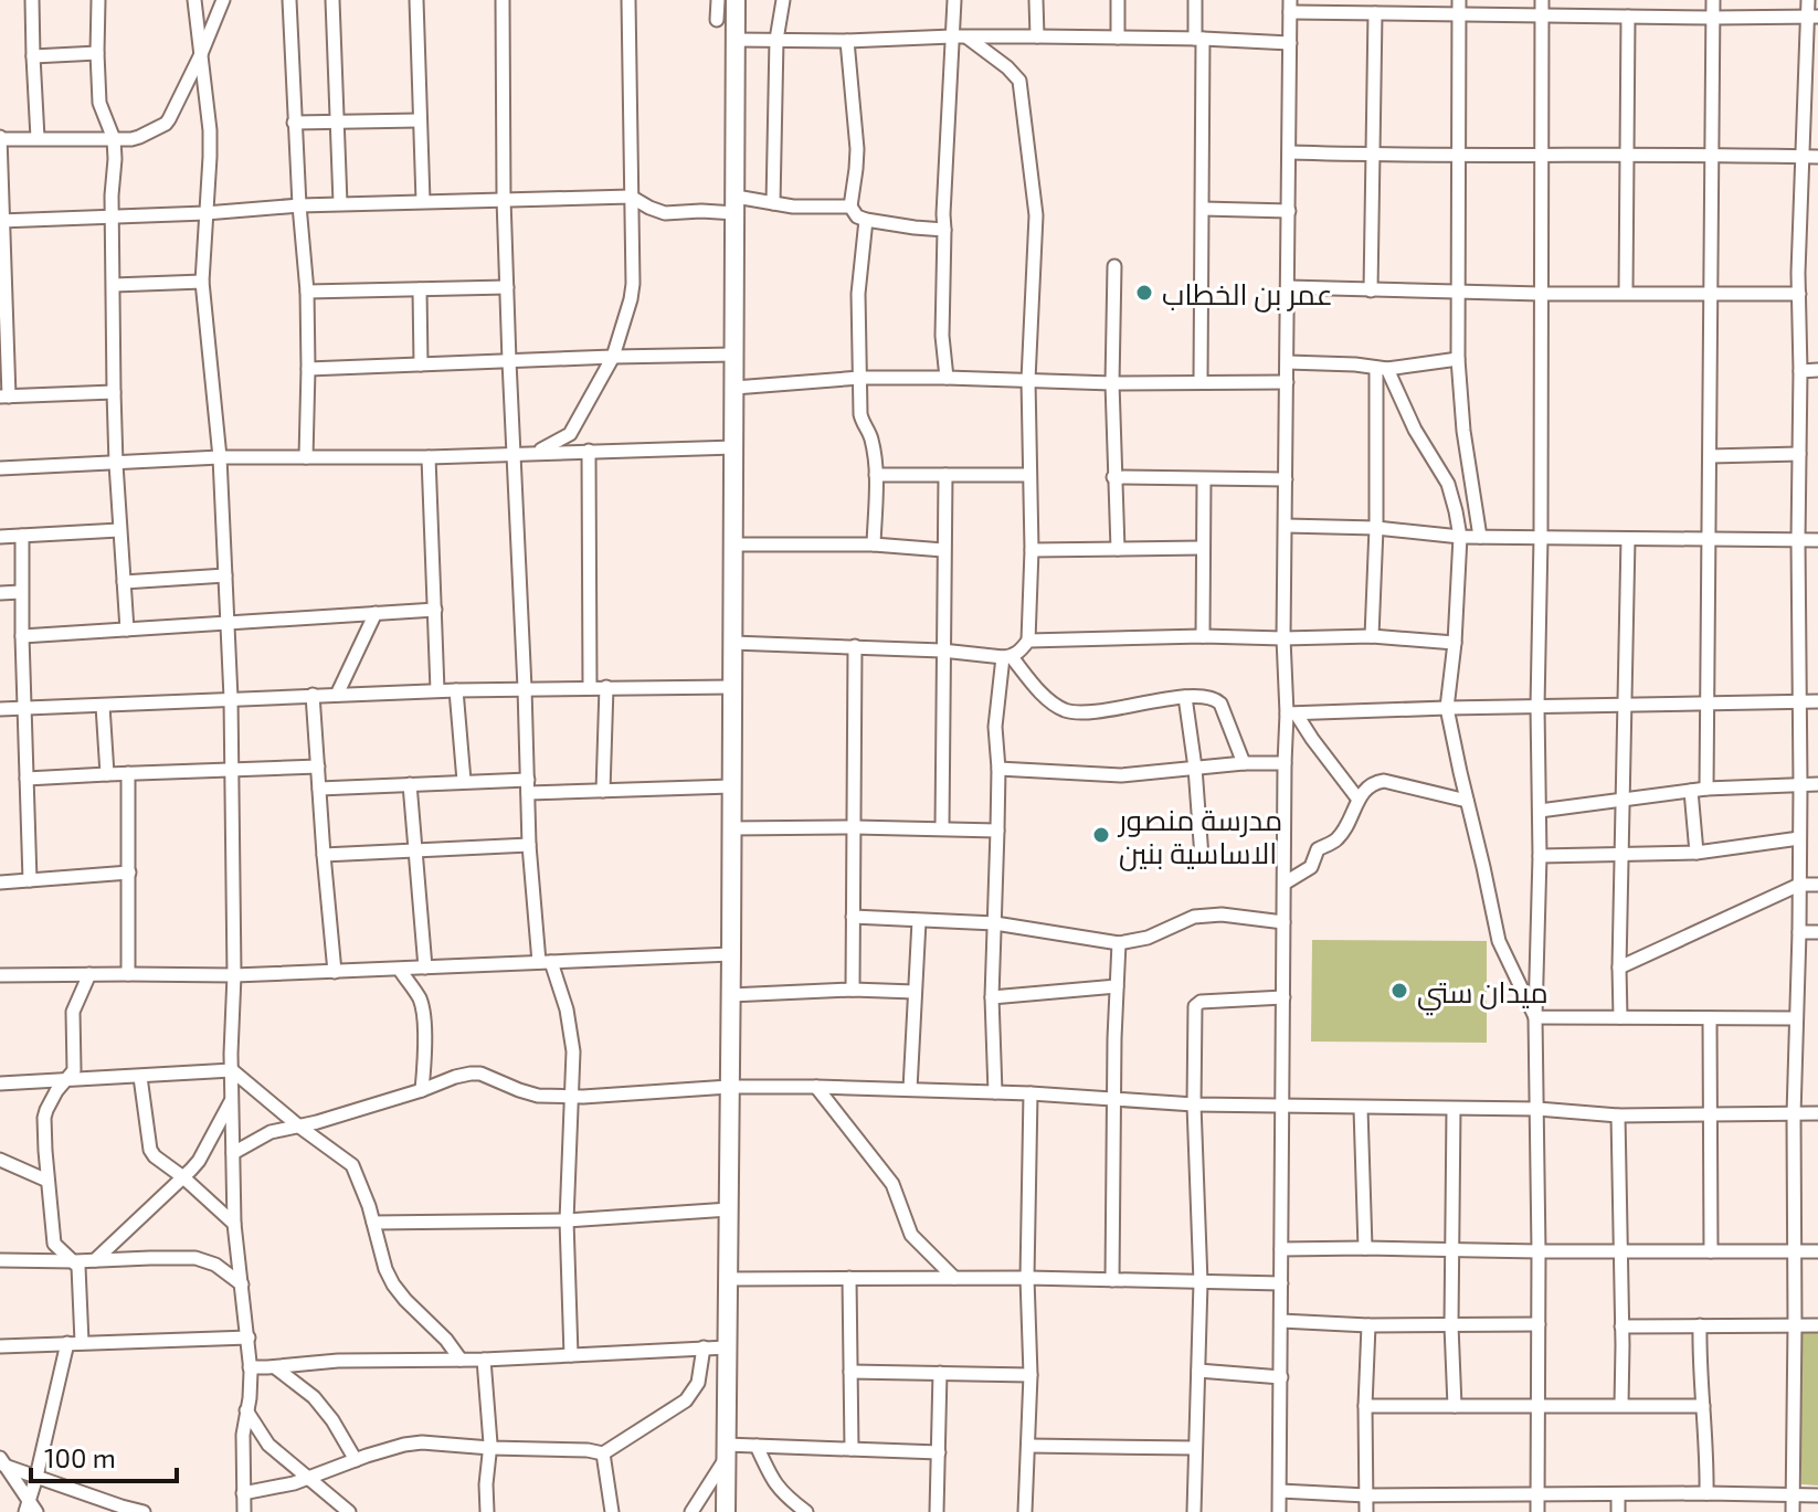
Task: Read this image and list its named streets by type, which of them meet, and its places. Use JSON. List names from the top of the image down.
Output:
{
  "places": ["عمر بن الخطاب", "مدرسة منصور الاساسية بنين", "ميدان ستي"],
  "scale_bar": "100 m"
}
